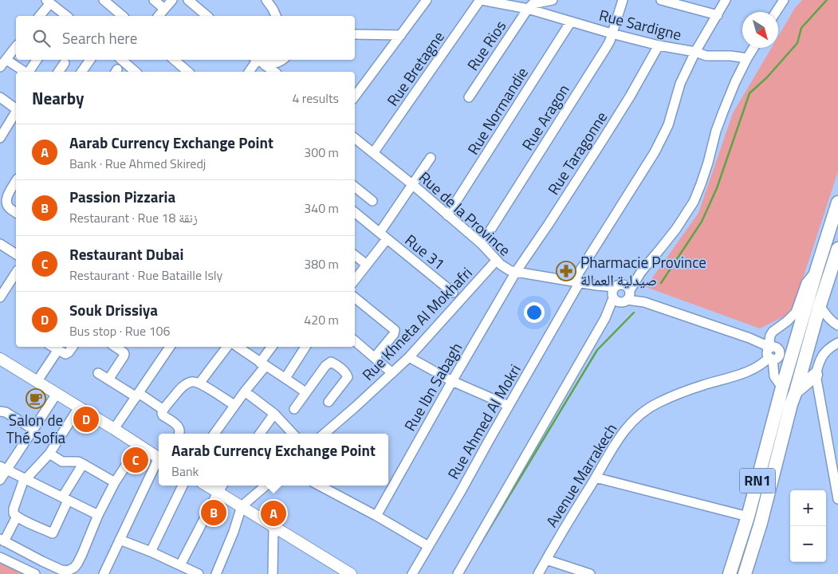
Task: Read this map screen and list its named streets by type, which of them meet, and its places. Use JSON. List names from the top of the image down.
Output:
{
  "streets": {
    "highway": ["RN1"],
    "street": [
      "Rue Sardigne",
      "Rue Rios",
      "Rue Bretagne",
      "Rue Normandie",
      "Rue Aragon",
      "Rue Taragonne",
      "Rue de la Province",
      "Rue 31",
      "Rue Khneta Al Mokhafri",
      "Rue Ibn Sabagh",
      "Rue Ahmed Al Mokri",
      "Avenue Marrakech"
    ]
  },
  "crossings": [
    ["Rue Sardigne", "Rue Rios"],
    ["Rue Sardigne", "Rue Bretagne"],
    ["Rue Sardigne", "Rue Normandie"],
    ["Rue Sardigne", "Rue Aragon"],
    ["Rue Sardigne", "Rue Taragonne"],
    ["Rue Sardigne", "Rue Ahmed Al Mokri"],
    ["Rue Bretagne", "Rue de la Province"],
    ["Rue Normandie", "Rue de la Province"],
    ["Rue Aragon", "Rue de la Province"],
    ["Rue Taragonne", "Rue de la Province"],
    ["Rue Taragonne", "Rue Ibn Sabagh"],
    ["Rue de la Province", "Rue Khneta Al Mokhafri"],
    ["Rue de la Province", "Rue Ibn Sabagh"],
    ["Rue de la Province", "Rue Ahmed Al Mokri"],
    ["Rue de la Province", "Avenue Marrakech"]
  ],
  "places": {
    "pharmacy": ["Pharmacie Province صيدلية العمالة"],
    "cafe": ["Salon de Thé Sofia"]
  },
  "north": "bottom right",
  "page": {
    "search": "Search here",
    "heading": ["Nearby", "4 results"],
    "list": [
      {
        "mark": "A",
        "name": "Aarab Currency Exchange Point",
        "note": "Bank · Rue Ahmed Skiredj",
        "value": "300 m"
      },
      {
        "mark": "B",
        "name": "Passion Pizzaria",
        "note": "Restaurant · Rue 18 زنقة",
        "value": "340 m"
      },
      {
        "mark": "C",
        "name": "Restaurant Dubai",
        "note": "Restaurant · Rue Bataille Isly",
        "value": "380 m"
      },
      {
        "mark": "D",
        "name": "Souk Drissiya",
        "note": "Bus stop · Rue 106",
        "value": "420 m"
      }
    ],
    "pins": [
      "D",
      "C",
      "B",
      "A"
    ],
    "popup": ["Aarab Currency Exchange Point", "Bank"],
    "map_buttons": ["+", "−"]
  }
}
